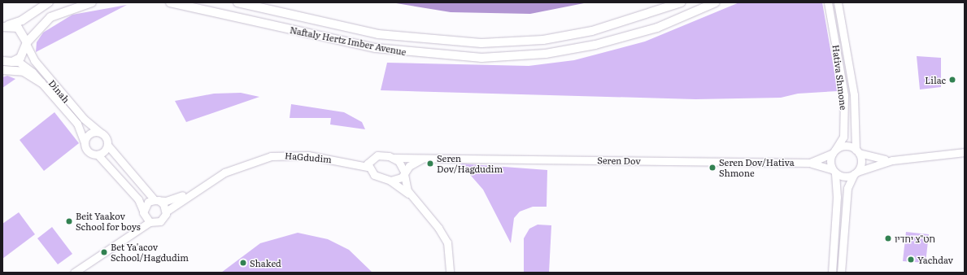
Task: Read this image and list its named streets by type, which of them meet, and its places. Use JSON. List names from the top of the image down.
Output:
{
  "streets": {
    "main road": ["Naftaly Hertz Imber Avenue"],
    "street": [
      "Hativa Shmone",
      "Dinah",
      "HaGdudim",
      "Seren Dov"
    ]
  },
  "crossings": [
    ["Hativa Shmone", "Seren Dov"],
    ["HaGdudim", "Seren Dov"]
  ],
  "places": [
    "Lilac",
    "Seren Dov/Hagdudim",
    "Seren Dov/Hativa Shmone",
    "Beit Yaakov School for boys",
    "חט\"צ יחדיו",
    "Bet Ya'acov School/Hagdudim",
    "Yachdav",
    "Shaked"
  ]
}
